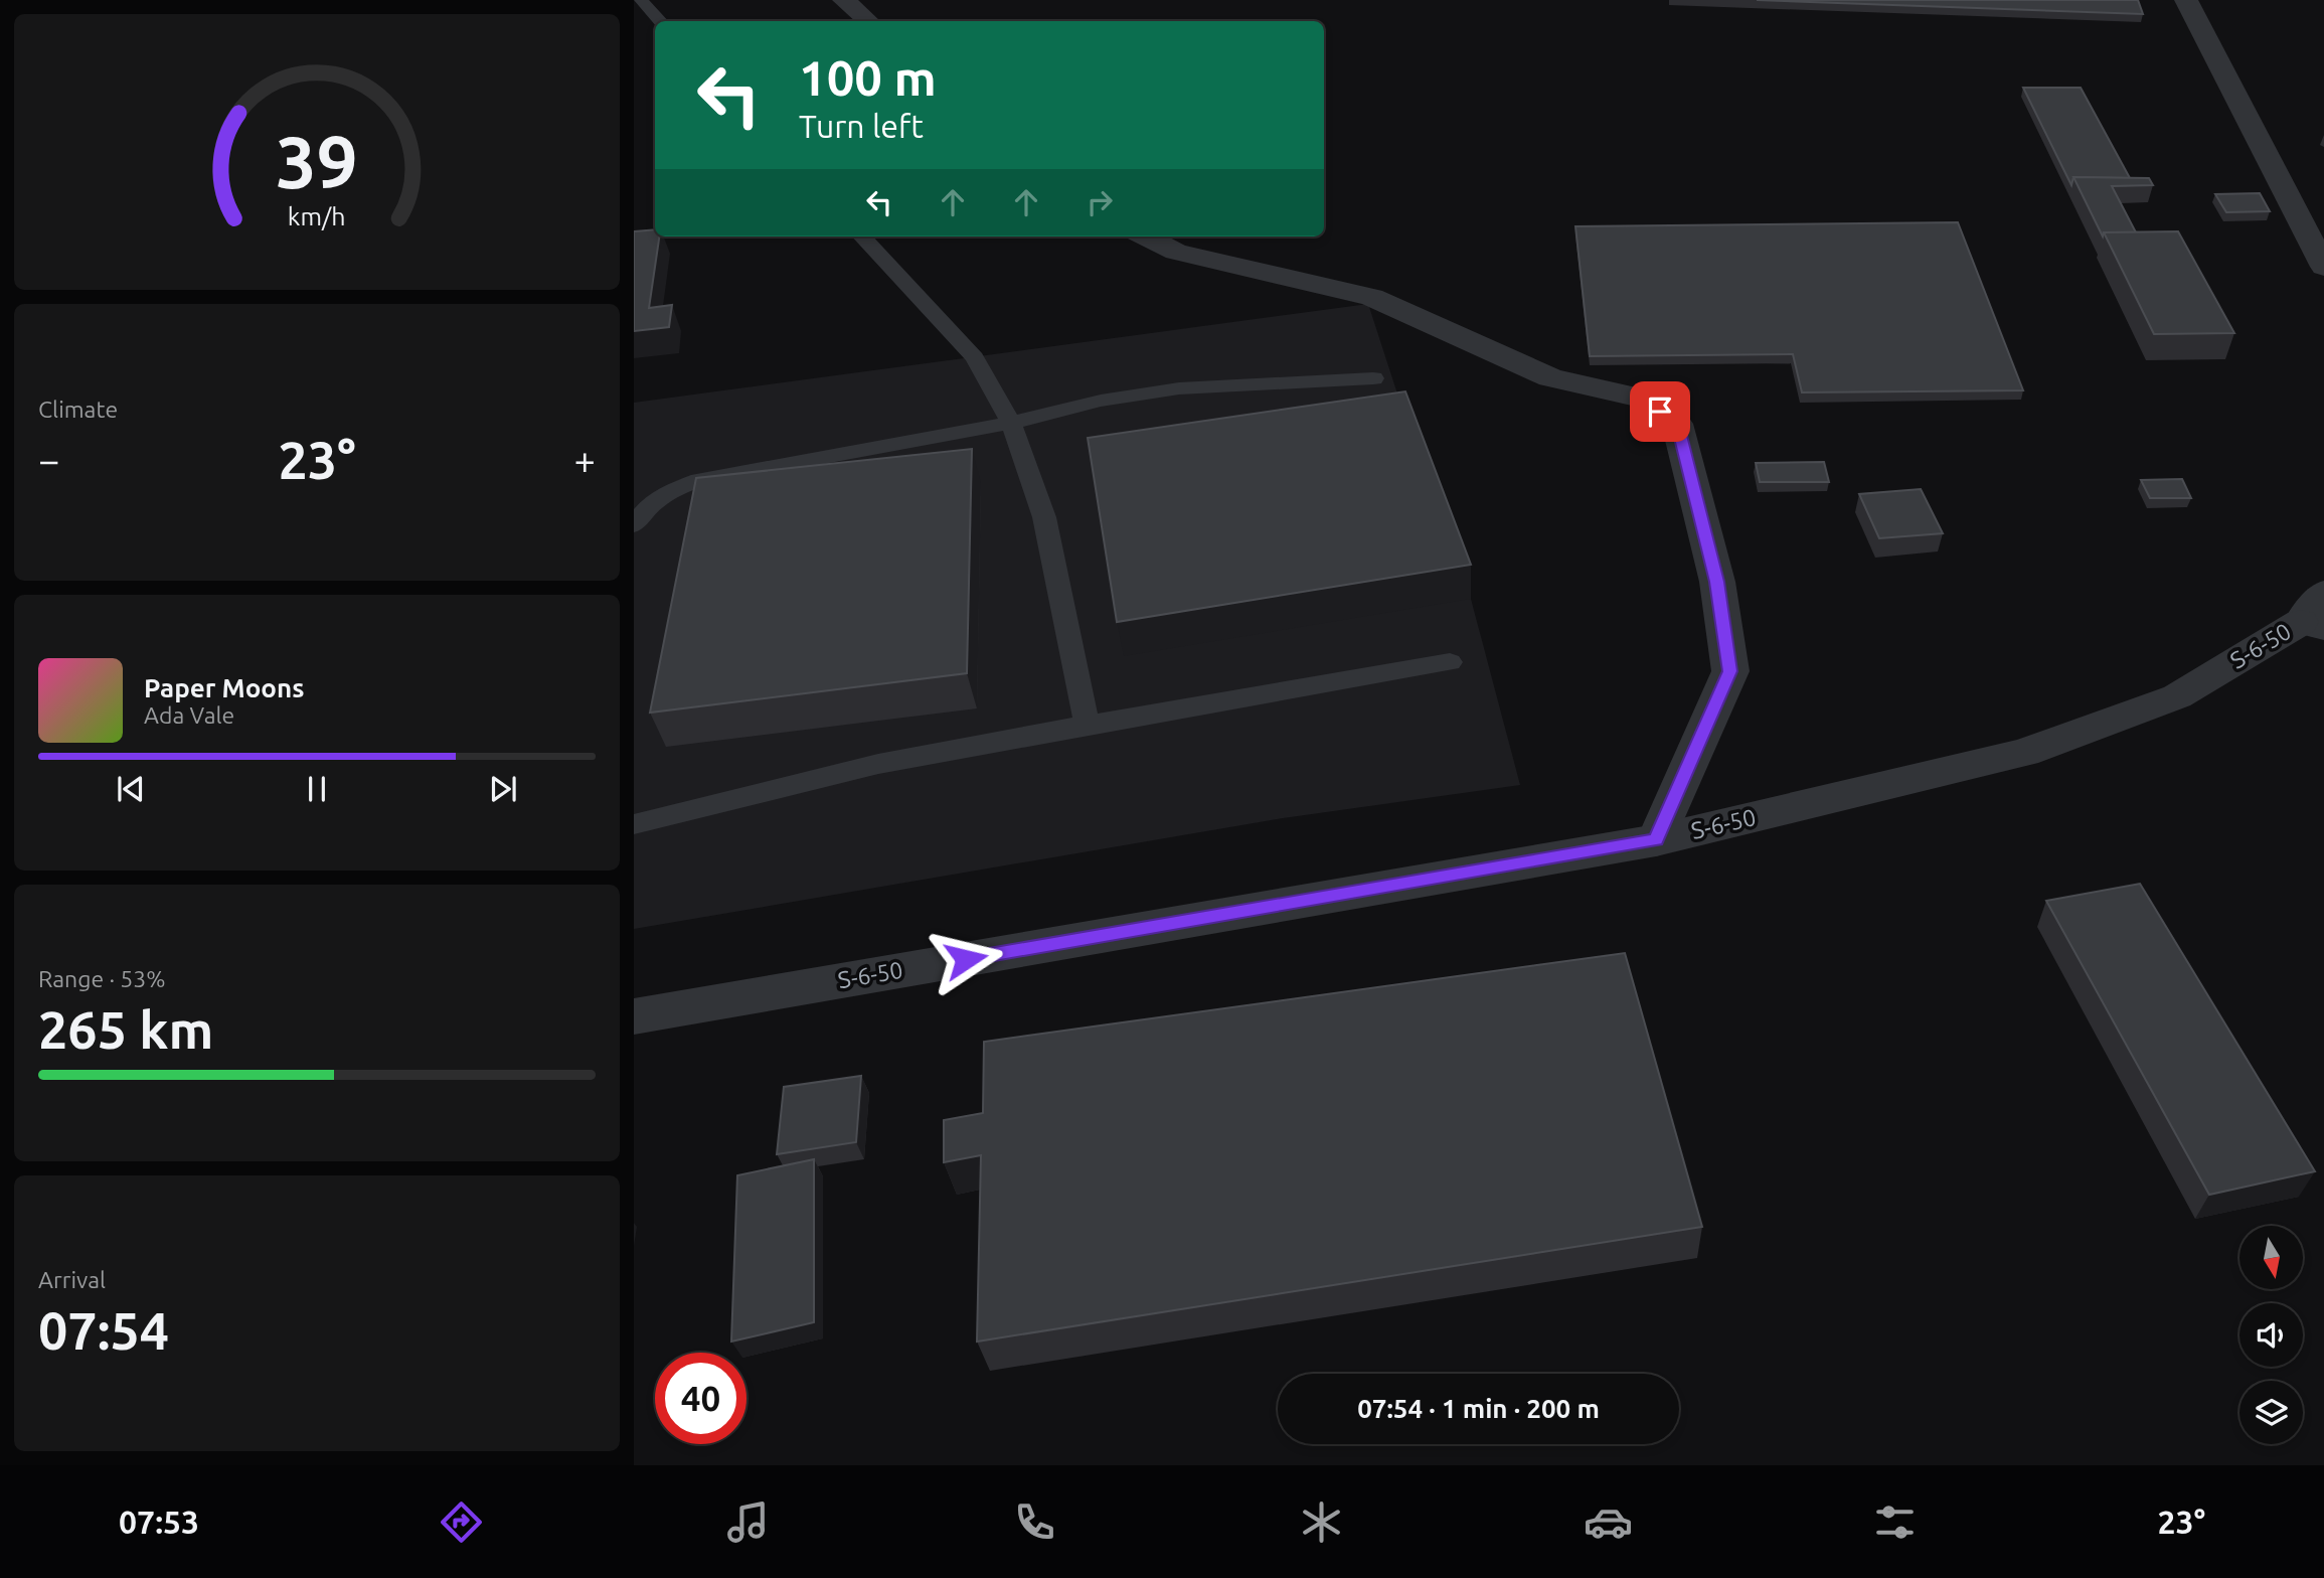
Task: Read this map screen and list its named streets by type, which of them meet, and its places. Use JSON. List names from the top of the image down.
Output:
{
  "streets": {
    "street": ["Տ-6-50"]
  },
  "north": "bottom",
  "page": {
    "turn": ["100 m", "Turn left"],
    "tile": [
      "Climate",
      ["Range · 53%", "265 km"],
      ["Arrival", "07:54"]
    ],
    "heat": ["−", "23°", "+"],
    "song": ["Paper Moons", "Ada Vale"],
    "limit": "40",
    "trip": "07:54 · 1 min · 200 m",
    "tabs": ["07:53", "23°"],
    "gauge": ["39", "km/h"]
  }
}
